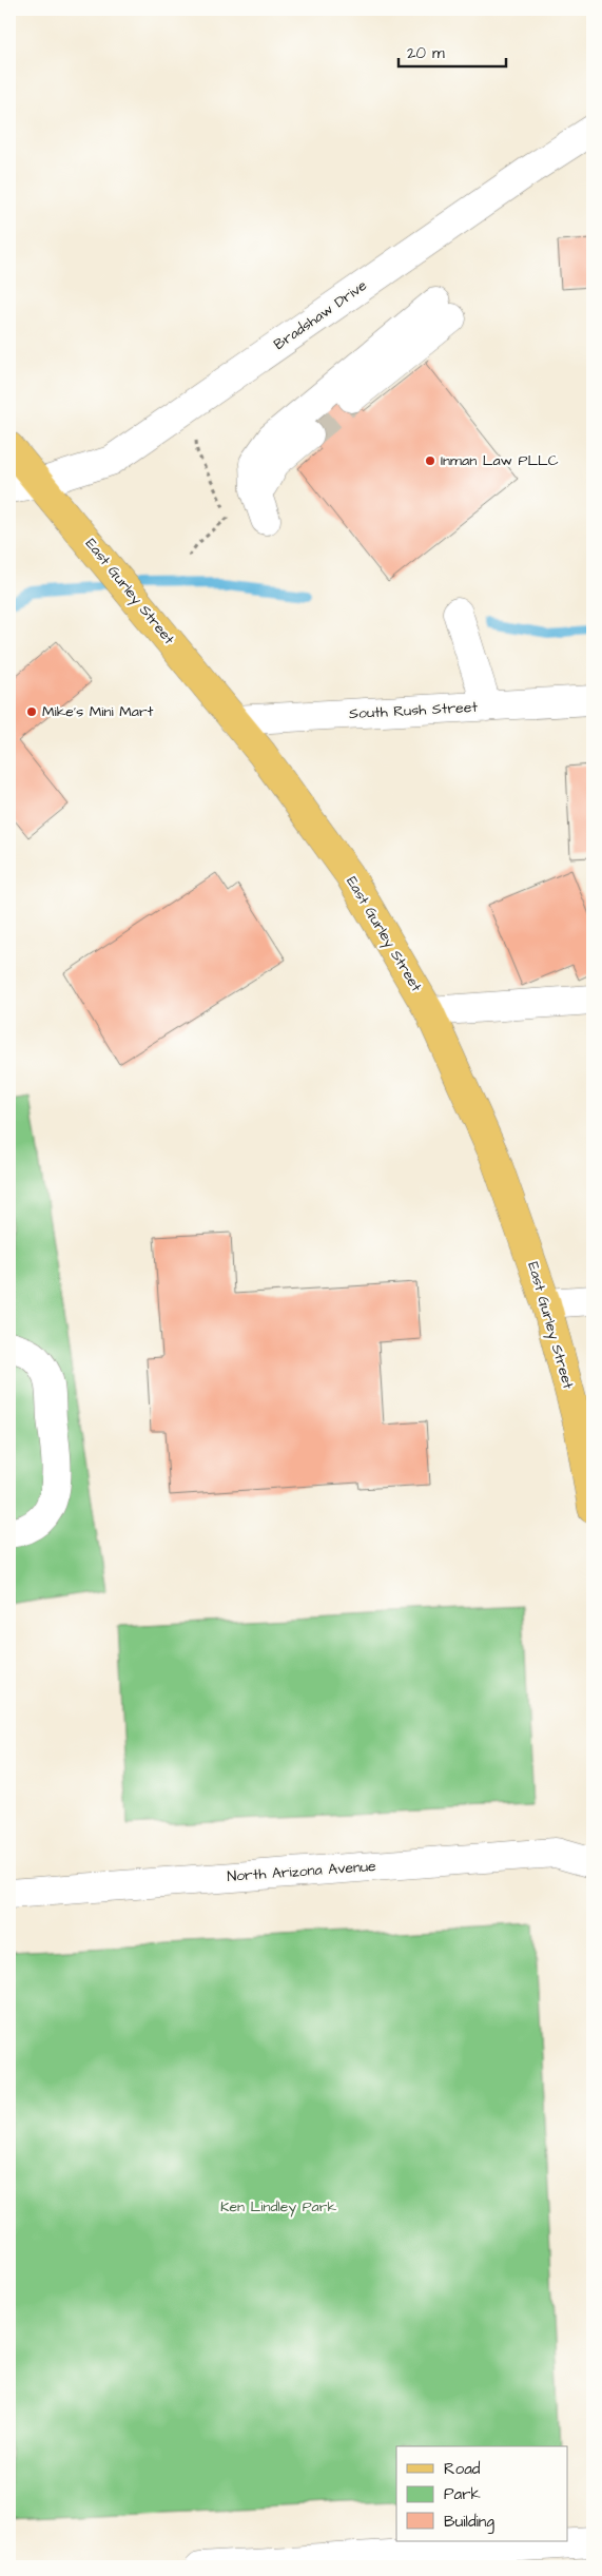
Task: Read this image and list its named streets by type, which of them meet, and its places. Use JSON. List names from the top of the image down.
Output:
{
  "streets": {
    "main road": ["East Gurley Street"],
    "street": ["Bradshaw Drive", "South Rush Street", "North Arizona Avenue"]
  },
  "crossings": [
    ["Bradshaw Drive", "East Gurley Street"],
    ["East Gurley Street", "South Rush Street"]
  ],
  "parks": ["Ken Lindley Park"],
  "places": ["Inman Law PLLC", "Mike's Mini Mart"],
  "legend": ["Road", "Park", "Building"],
  "scale_bar": "20 m"
}
